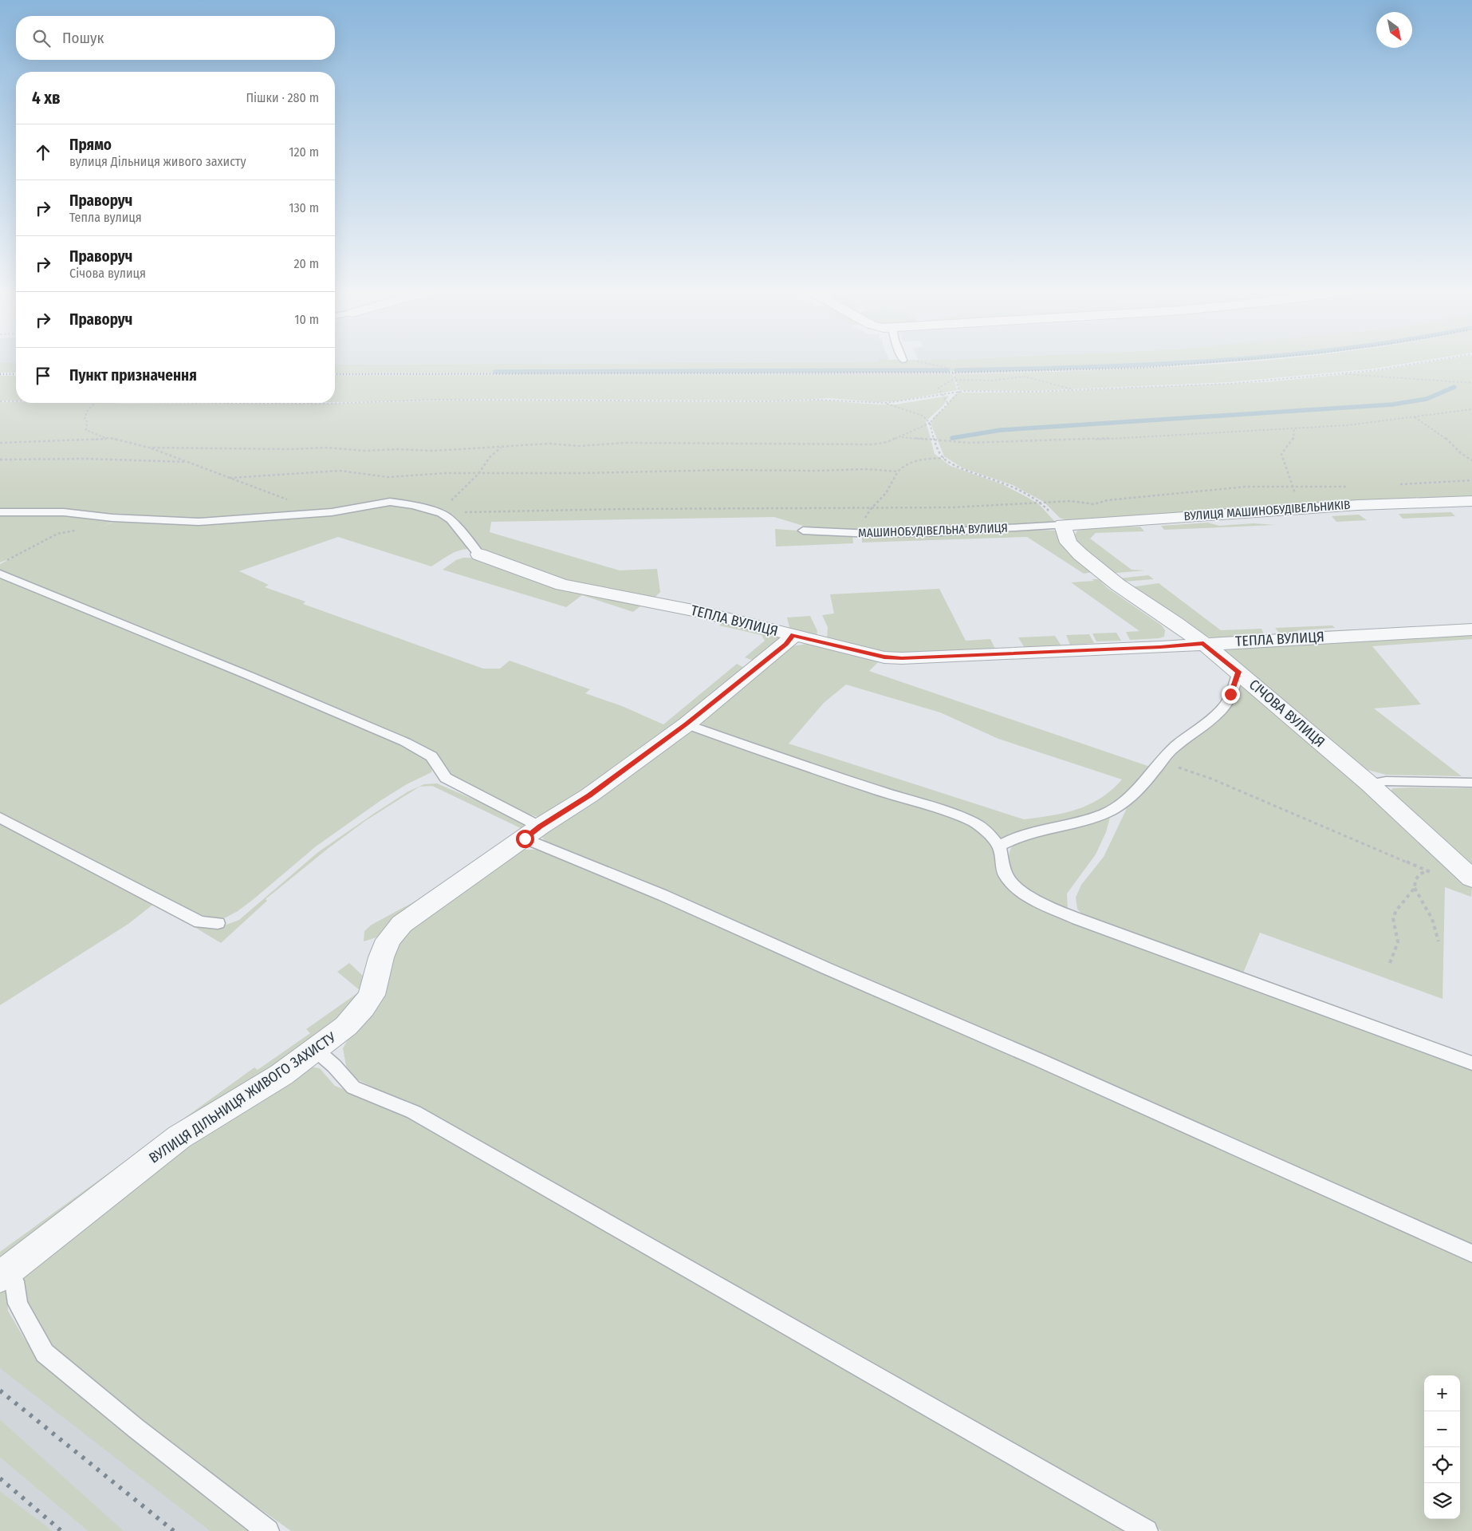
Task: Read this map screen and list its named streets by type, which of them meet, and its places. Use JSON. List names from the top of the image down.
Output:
{
  "streets": {
    "street": [
      "ВУЛИЦЯ МАШИНОБУДІВЕЛЬНИКІВ",
      "ТЕПЛА ВУЛИЦЯ",
      "СІЧОВА ВУЛИЦЯ",
      "ВУЛИЦЯ ДІЛЬНИЦЯ ЖИВОГО ЗАХИСТУ"
    ],
    "lane": ["МАШИНОБУДІВЕЛЬНА ВУЛИЦЯ"]
  },
  "crossings": [
    ["ВУЛИЦЯ МАШИНОБУДІВЕЛЬНИКІВ", "МАШИНОБУДІВЕЛЬНА ВУЛИЦЯ"],
    ["ВУЛИЦЯ МАШИНОБУДІВЕЛЬНИКІВ", "СІЧОВА ВУЛИЦЯ"],
    ["МАШИНОБУДІВЕЛЬНА ВУЛИЦЯ", "СІЧОВА ВУЛИЦЯ"],
    ["ТЕПЛА ВУЛИЦЯ", "СІЧОВА ВУЛИЦЯ"],
    ["ТЕПЛА ВУЛИЦЯ", "ВУЛИЦЯ ДІЛЬНИЦЯ ЖИВОГО ЗАХИСТУ"]
  ],
  "north": "bottom right",
  "page": {
    "search": "Пошук",
    "heading": ["4 хв", "Пішки · 280 m"],
    "list": [
      ["Прямо", "вулиця Дільниця живого захисту", "120 m"],
      ["Праворуч", "Тепла вулиця", "130 m"],
      ["Праворуч", "Січова вулиця", "20 m"],
      ["Праворуч", "10 m"],
      "Пункт призначення"
    ],
    "map_buttons": ["+", "−"]
  }
}
